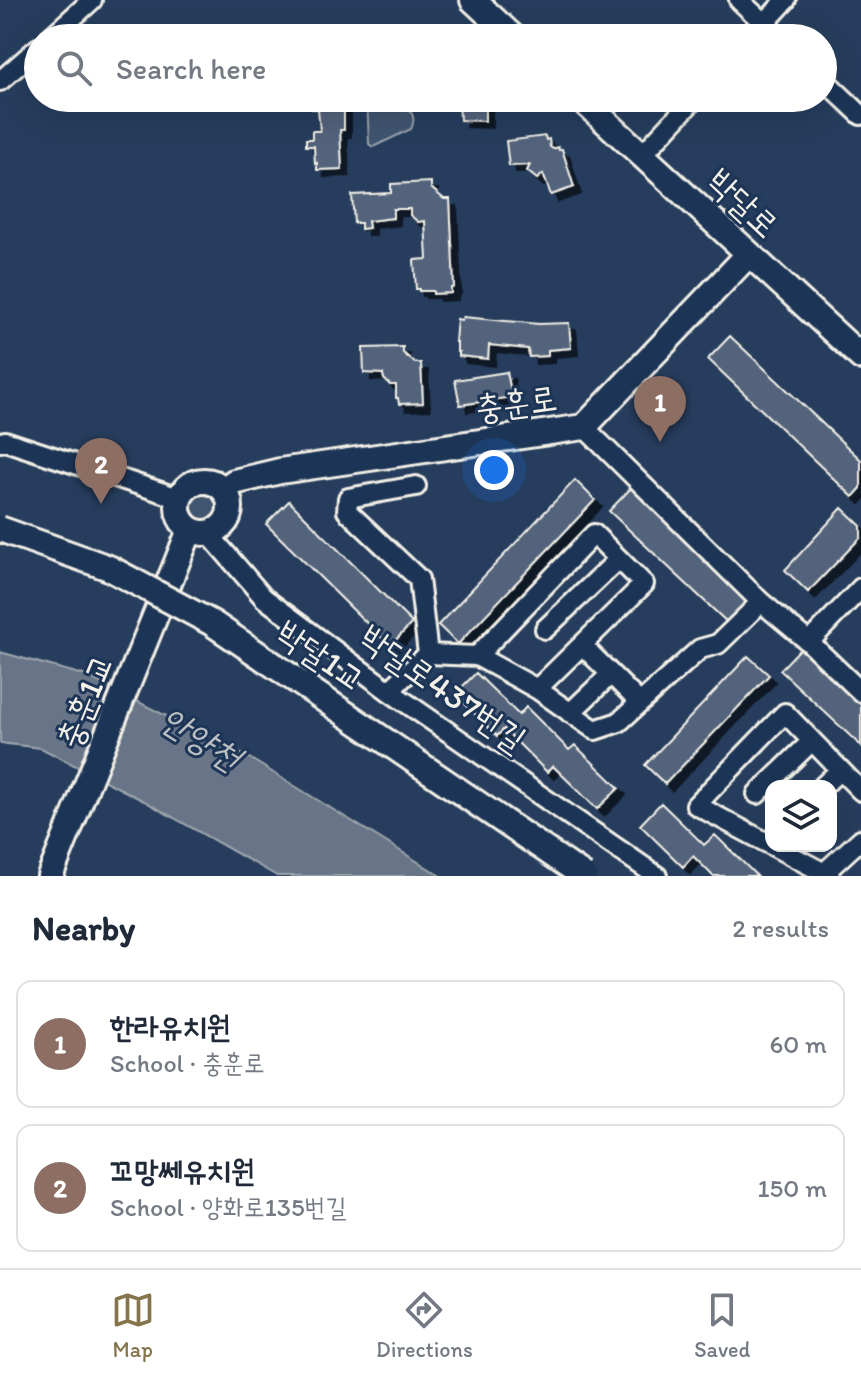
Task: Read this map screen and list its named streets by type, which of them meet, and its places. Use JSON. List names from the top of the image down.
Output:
{
  "streets": {
    "street": [
      "박달로",
      "충훈로",
      "박달1교",
      "박달로437번길",
      "충훈1교"
    ]
  },
  "crossings": [
    ["박달로", "충훈로"],
    ["충훈로", "박달로437번길"],
    ["충훈로", "충훈1교"],
    ["박달로437번길", "충훈1교"]
  ],
  "water": ["안양천"],
  "page": {
    "search": "Search here",
    "pins": ["1", "2"],
    "heading": ["Nearby", "2 results"],
    "list": [
      {
        "mark": "1",
        "name": "한라유치원",
        "note": "School · 충훈로",
        "value": "60 m"
      },
      {
        "mark": "2",
        "name": "꼬망쎄유치원",
        "note": "School · 양화로135번길",
        "value": "150 m"
      }
    ],
    "nav": ["Map", "Directions", "Saved"]
  }
}
